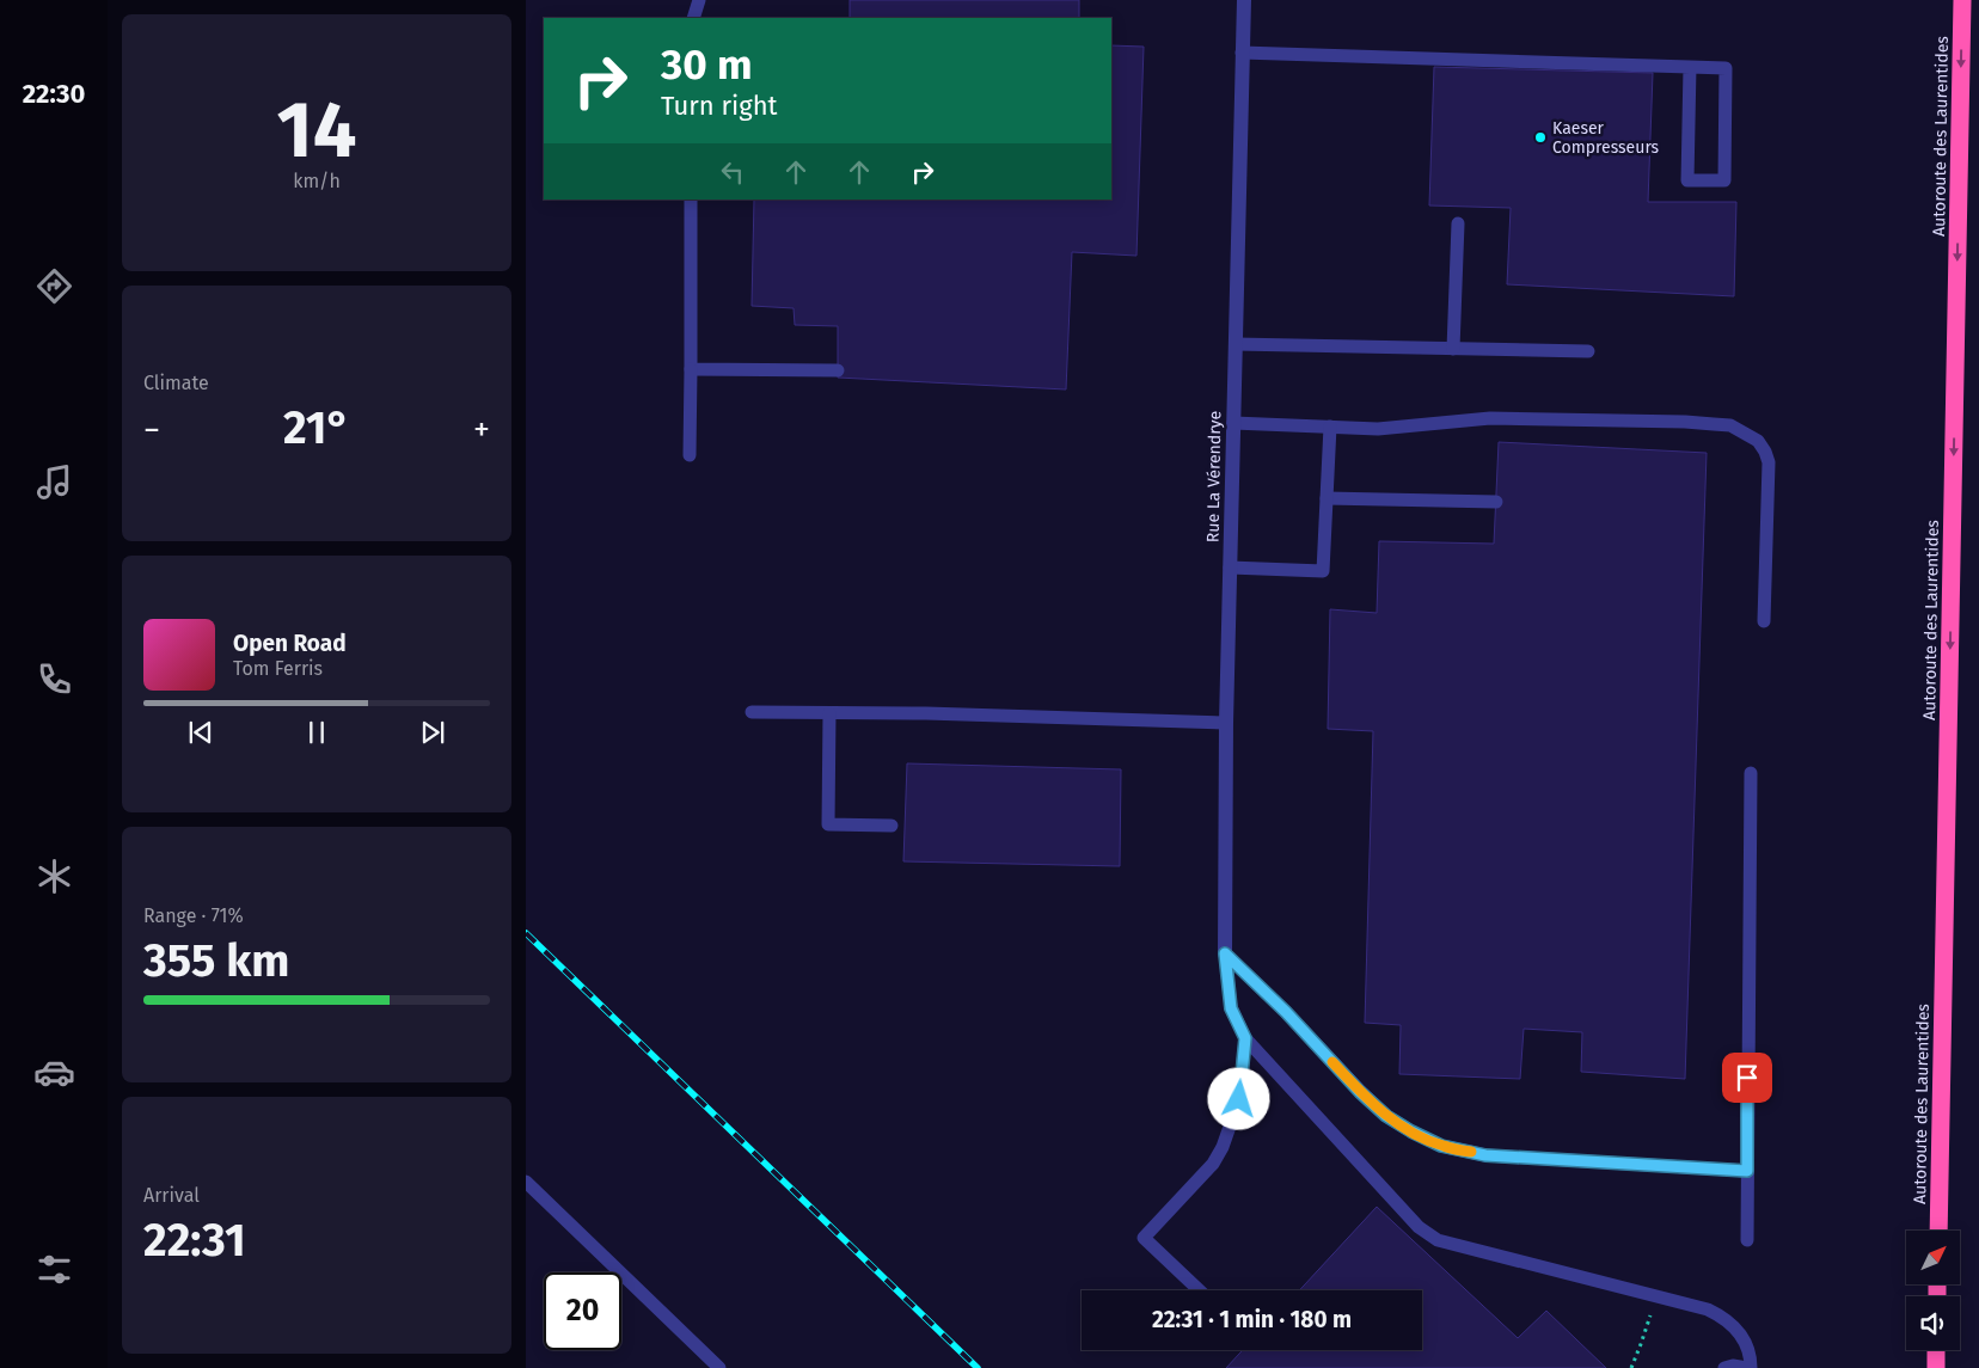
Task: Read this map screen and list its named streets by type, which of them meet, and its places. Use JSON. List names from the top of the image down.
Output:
{
  "streets": {
    "highway": ["Autoroute des Laurentides"],
    "street": ["Rue La Vérendrye"]
  },
  "one_way": ["Autoroute des Laurentides"],
  "places": ["Kaeser Compresseurs"],
  "north": "top right",
  "page": {
    "tabs": "22:30",
    "tile": [
      ["14", "km/h"],
      "Climate",
      ["Range · 71%", "355 km"],
      ["Arrival", "22:31"]
    ],
    "turn": ["30 m", "Turn right"],
    "heat": ["−", "21°", "+"],
    "song": ["Open Road", "Tom Ferris"],
    "limit": "20",
    "trip": "22:31 · 1 min · 180 m"
  }
}
